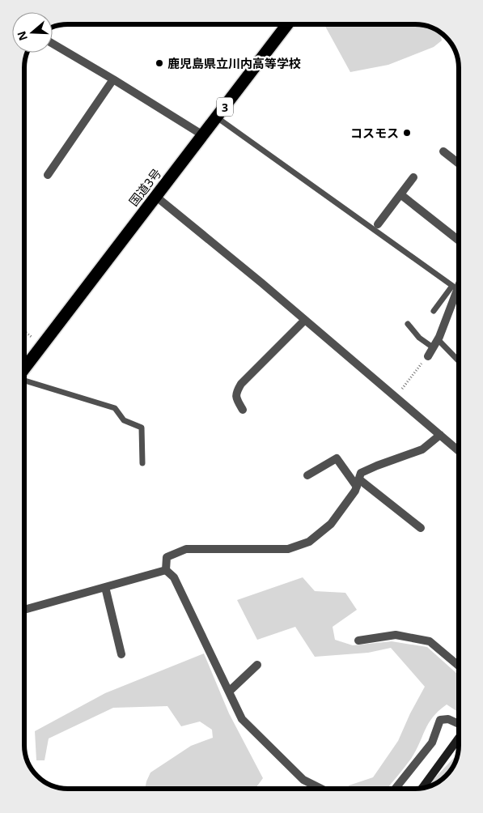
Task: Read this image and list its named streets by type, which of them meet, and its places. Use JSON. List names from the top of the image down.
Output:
{
  "streets": {
    "highway": ["3", "国道3号"]
  },
  "places": ["鹿児島県立川内高等学校", "コスモス"],
  "north": "left"
}
